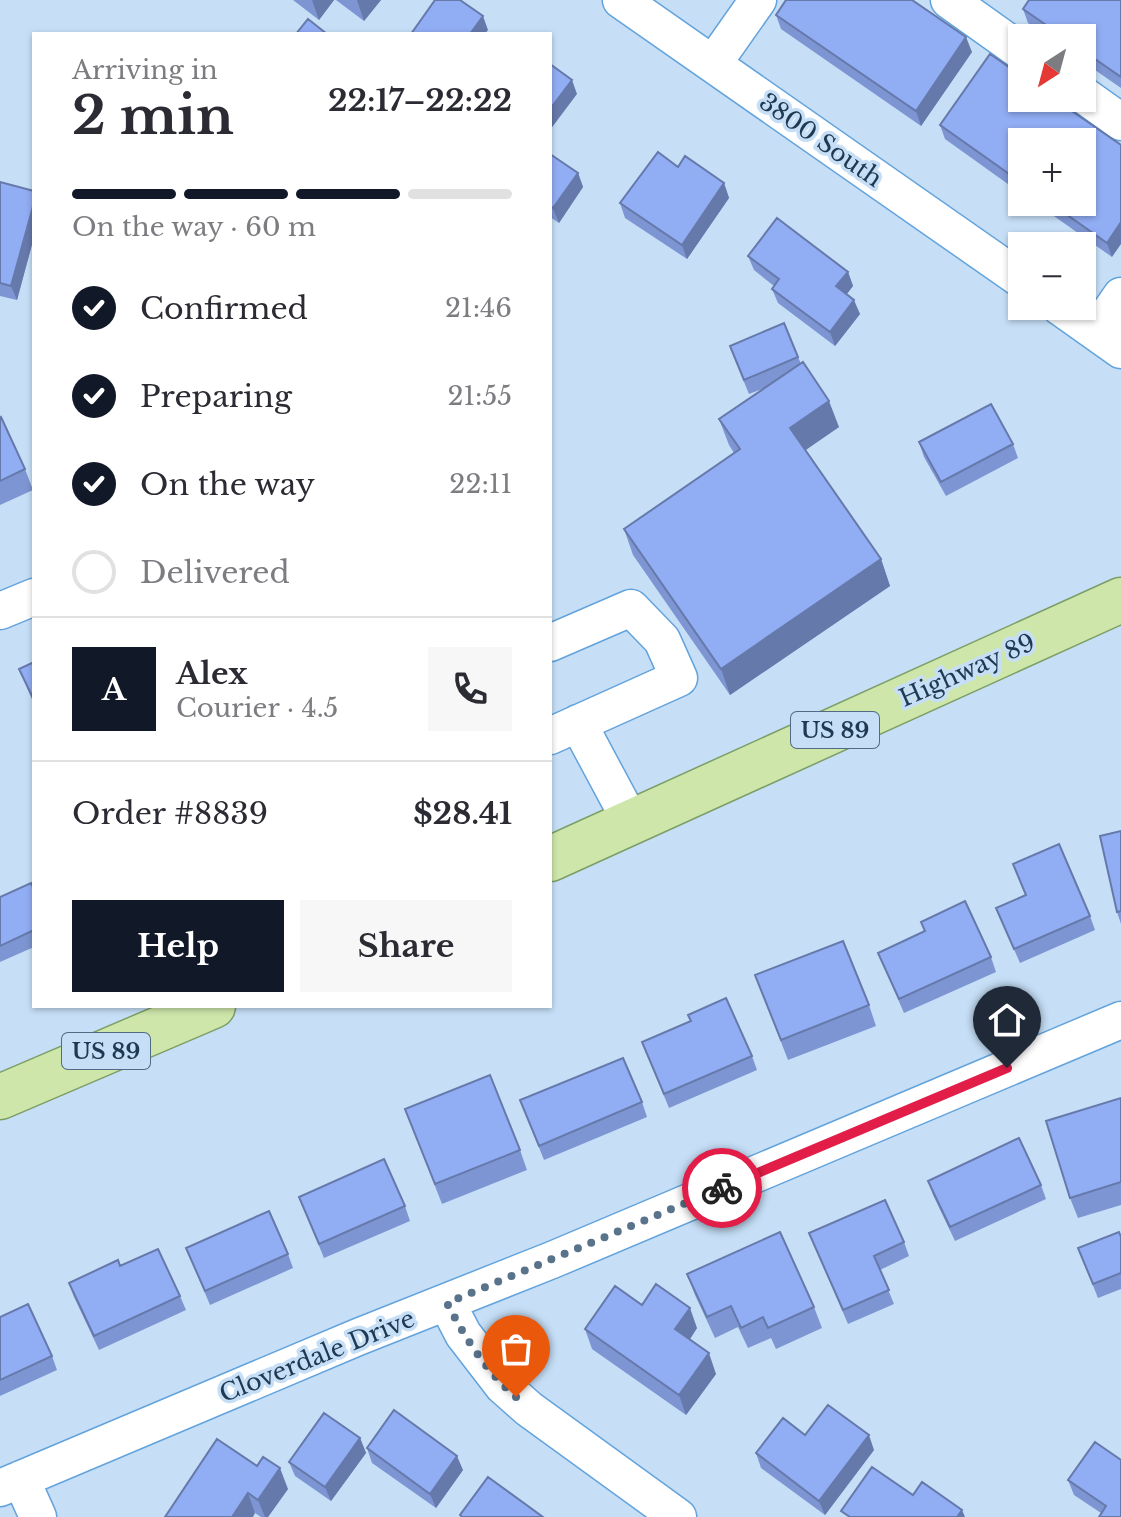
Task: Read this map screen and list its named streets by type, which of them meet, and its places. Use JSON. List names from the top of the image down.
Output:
{
  "streets": {
    "main road": ["Highway 89", "US 89"],
    "street": ["3800 South", "Cloverdale Drive"]
  },
  "north": "bottom left",
  "page": {
    "map_buttons": ["+", "−"],
    "heading": ["2 min", "Arriving in", "22:17–22:22"],
    "panel": [
      "Alex",
      "Courier · 4.5",
      "Order #8839",
      "$28.41"
    ],
    "bar": "On the way · 60 m",
    "list": [
      ["Confirmed", "21:46"],
      ["Preparing", "21:55"],
      ["On the way", "22:11"],
      "Delivered"
    ],
    "round": "A",
    "buttons": ["Help", "Share"]
  }
}
